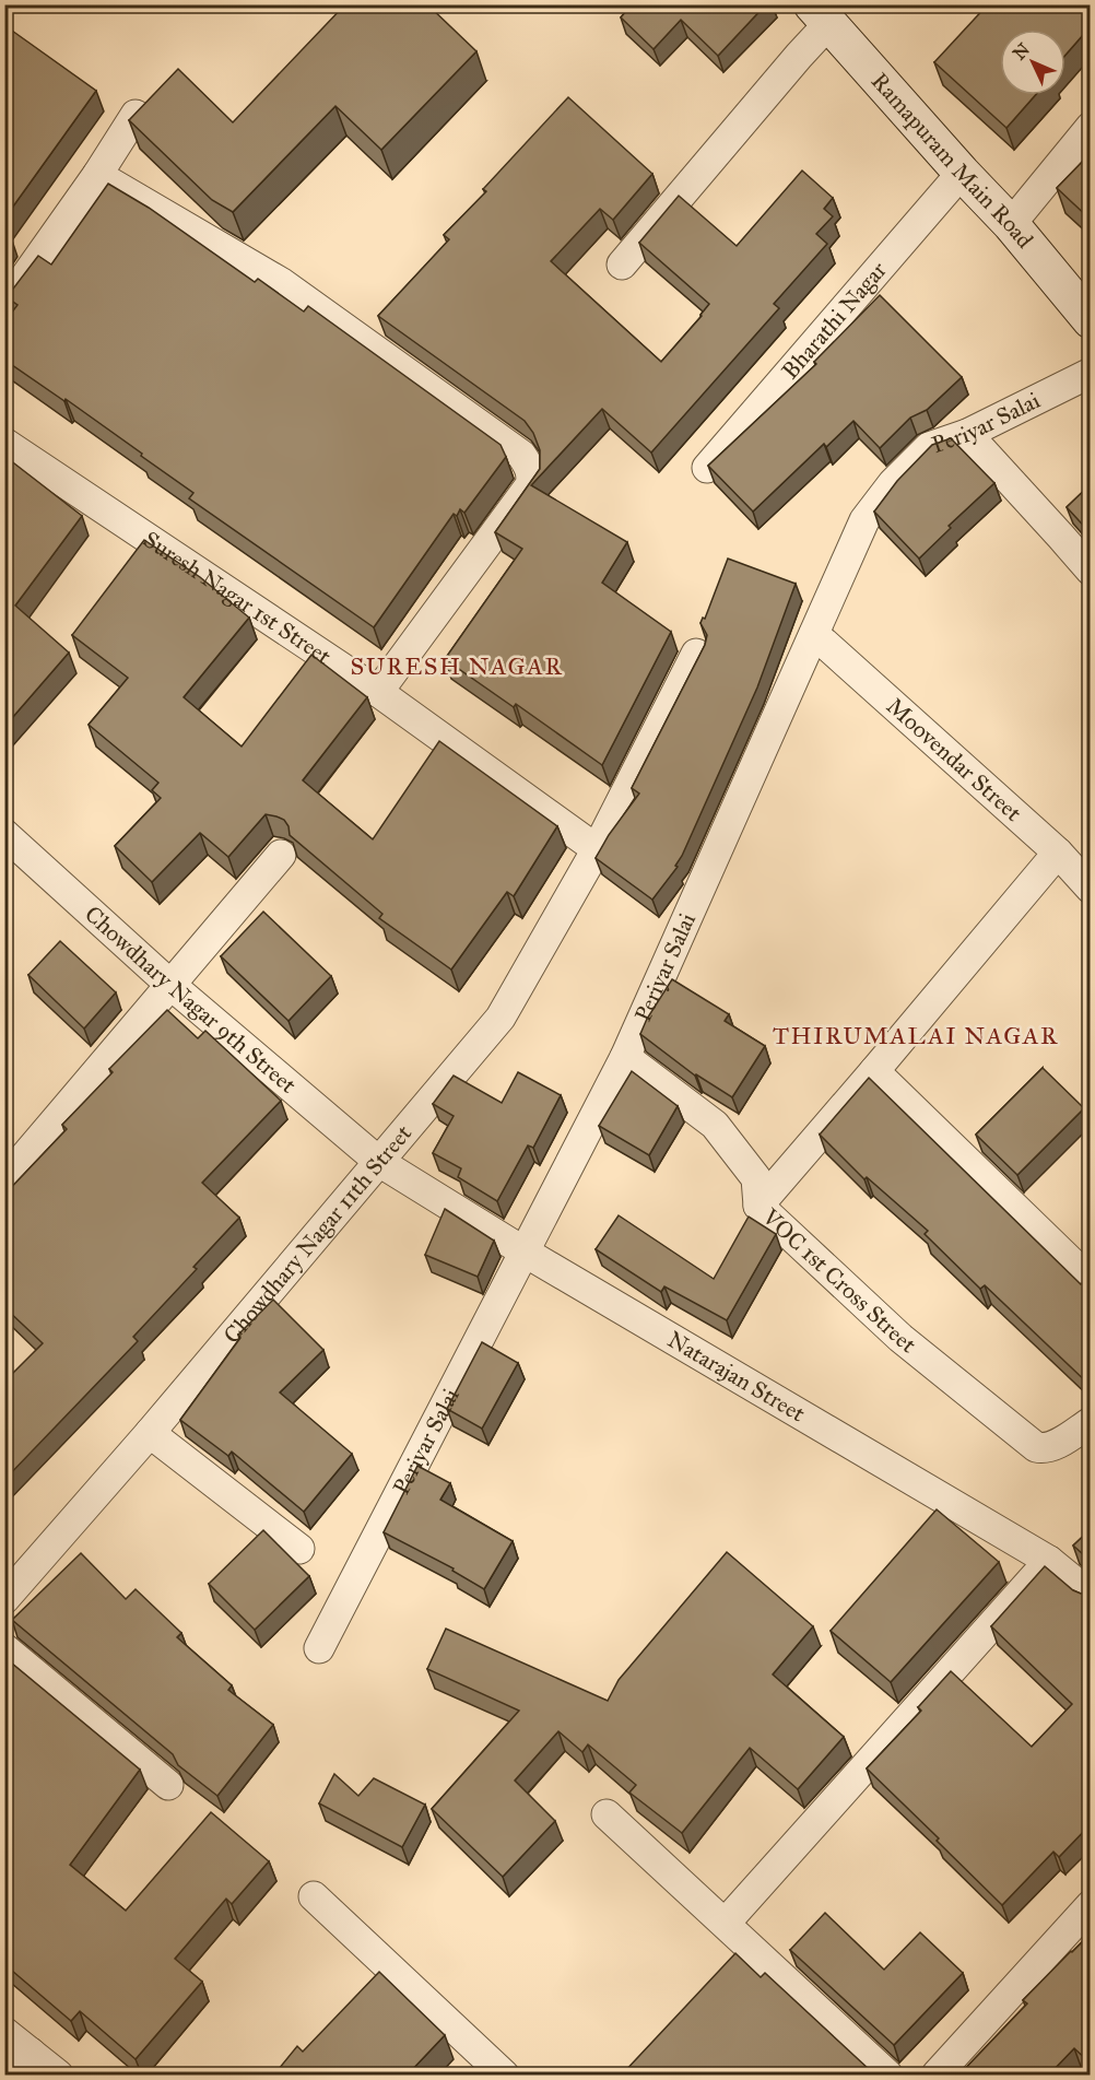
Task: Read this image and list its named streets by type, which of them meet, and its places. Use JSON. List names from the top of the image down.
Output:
{
  "streets": {
    "main road": ["Ramapuram Main Road"],
    "street": [
      "Bharathi Nagar",
      "Periyar Salai",
      "Suresh Nagar 1st Street",
      "Moovendar Street",
      "Chowdhary Nagar 9th Street",
      "Chowdhary Nagar 11th Street",
      "VOC 1st Cross Street",
      "Natarajan Street"
    ]
  },
  "crossings": [
    ["Ramapuram Main Road", "Bharathi Nagar"],
    ["Periyar Salai", "Moovendar Street"],
    ["Periyar Salai", "VOC 1st Cross Street"],
    ["Periyar Salai", "Natarajan Street"],
    ["Suresh Nagar 1st Street", "Chowdhary Nagar 11th Street"],
    ["Chowdhary Nagar 9th Street", "Chowdhary Nagar 11th Street"],
    ["Chowdhary Nagar 9th Street", "Natarajan Street"],
    ["Chowdhary Nagar 11th Street", "Natarajan Street"]
  ],
  "districts": ["SURESH NAGAR", "THIRUMALAI NAGAR"],
  "north": "top left"
}
